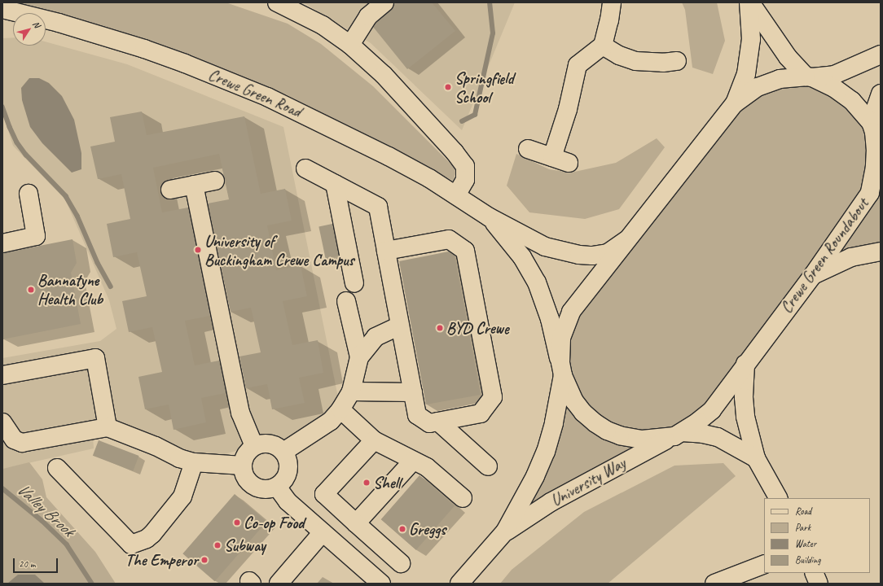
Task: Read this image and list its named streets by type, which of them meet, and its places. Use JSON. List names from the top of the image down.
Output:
{
  "streets": {
    "main road": ["Crewe Green Road", "Crewe Green Roundabout", "University Way"]
  },
  "crossings": [
    ["Crewe Green Road", "University Way"],
    ["Crewe Green Roundabout", "University Way"]
  ],
  "water": ["Valley Brook"],
  "places": [
    "Springfield School",
    "University of Buckingham Crewe Campus",
    "Bannatyne Health Club",
    "BYD Crewe",
    "Shell",
    "Co-op Food",
    "Greggs",
    "Subway",
    "The Emperor"
  ],
  "legend": [
    "Road",
    "Park",
    "Water",
    "Building"
  ],
  "scale_bar": "20 m",
  "north": "top right"
}
